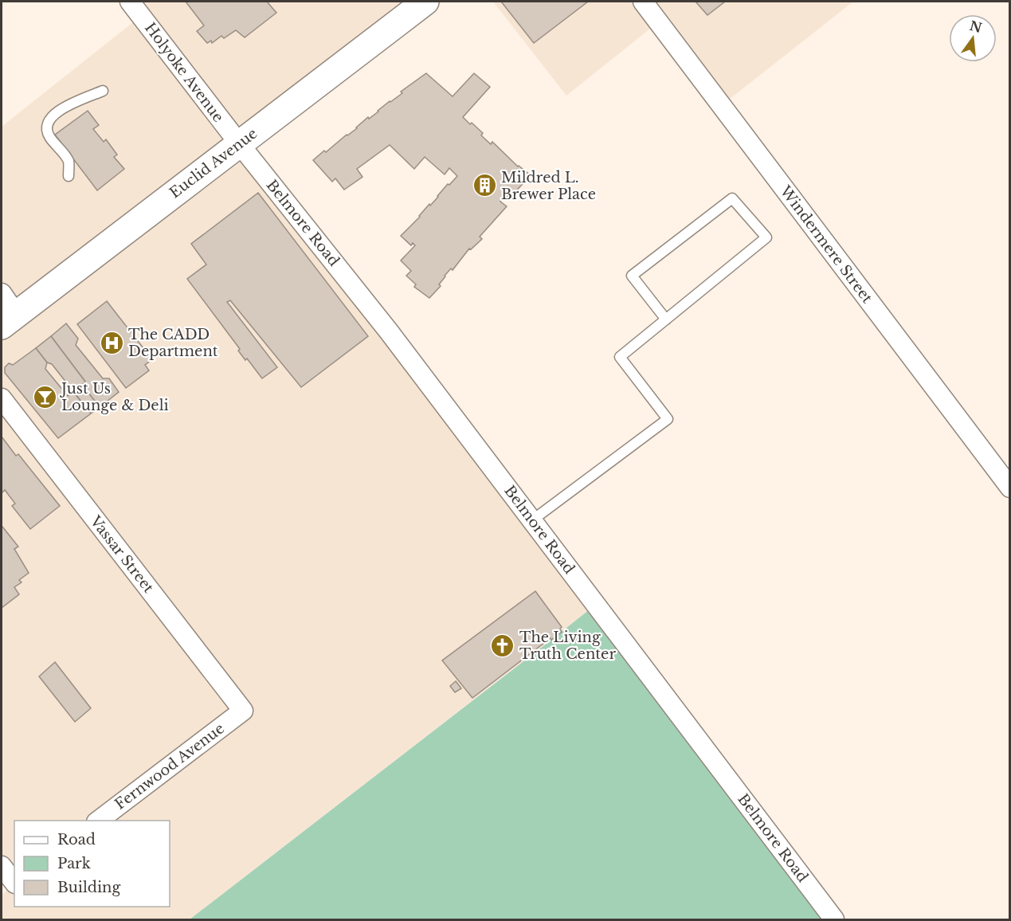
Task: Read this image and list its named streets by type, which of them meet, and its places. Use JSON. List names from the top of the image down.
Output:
{
  "streets": {
    "main road": ["Euclid Avenue"],
    "street": [
      "Holyoke Avenue",
      "Belmore Road",
      "Windermere Street",
      "Vassar Street",
      "Fernwood Avenue"
    ]
  },
  "crossings": [
    ["Holyoke Avenue", "Euclid Avenue"],
    ["Holyoke Avenue", "Belmore Road"],
    ["Euclid Avenue", "Belmore Road"],
    ["Vassar Street", "Fernwood Avenue"]
  ],
  "places": {
    "building": ["Mildred L. Brewer Place"],
    "hospital": ["The CADD Department"],
    "bar": ["Just Us Lounge & Deli"],
    "church": ["The Living Truth Center"]
  },
  "legend": ["Road", "Park", "Building"],
  "north": "top"
}
